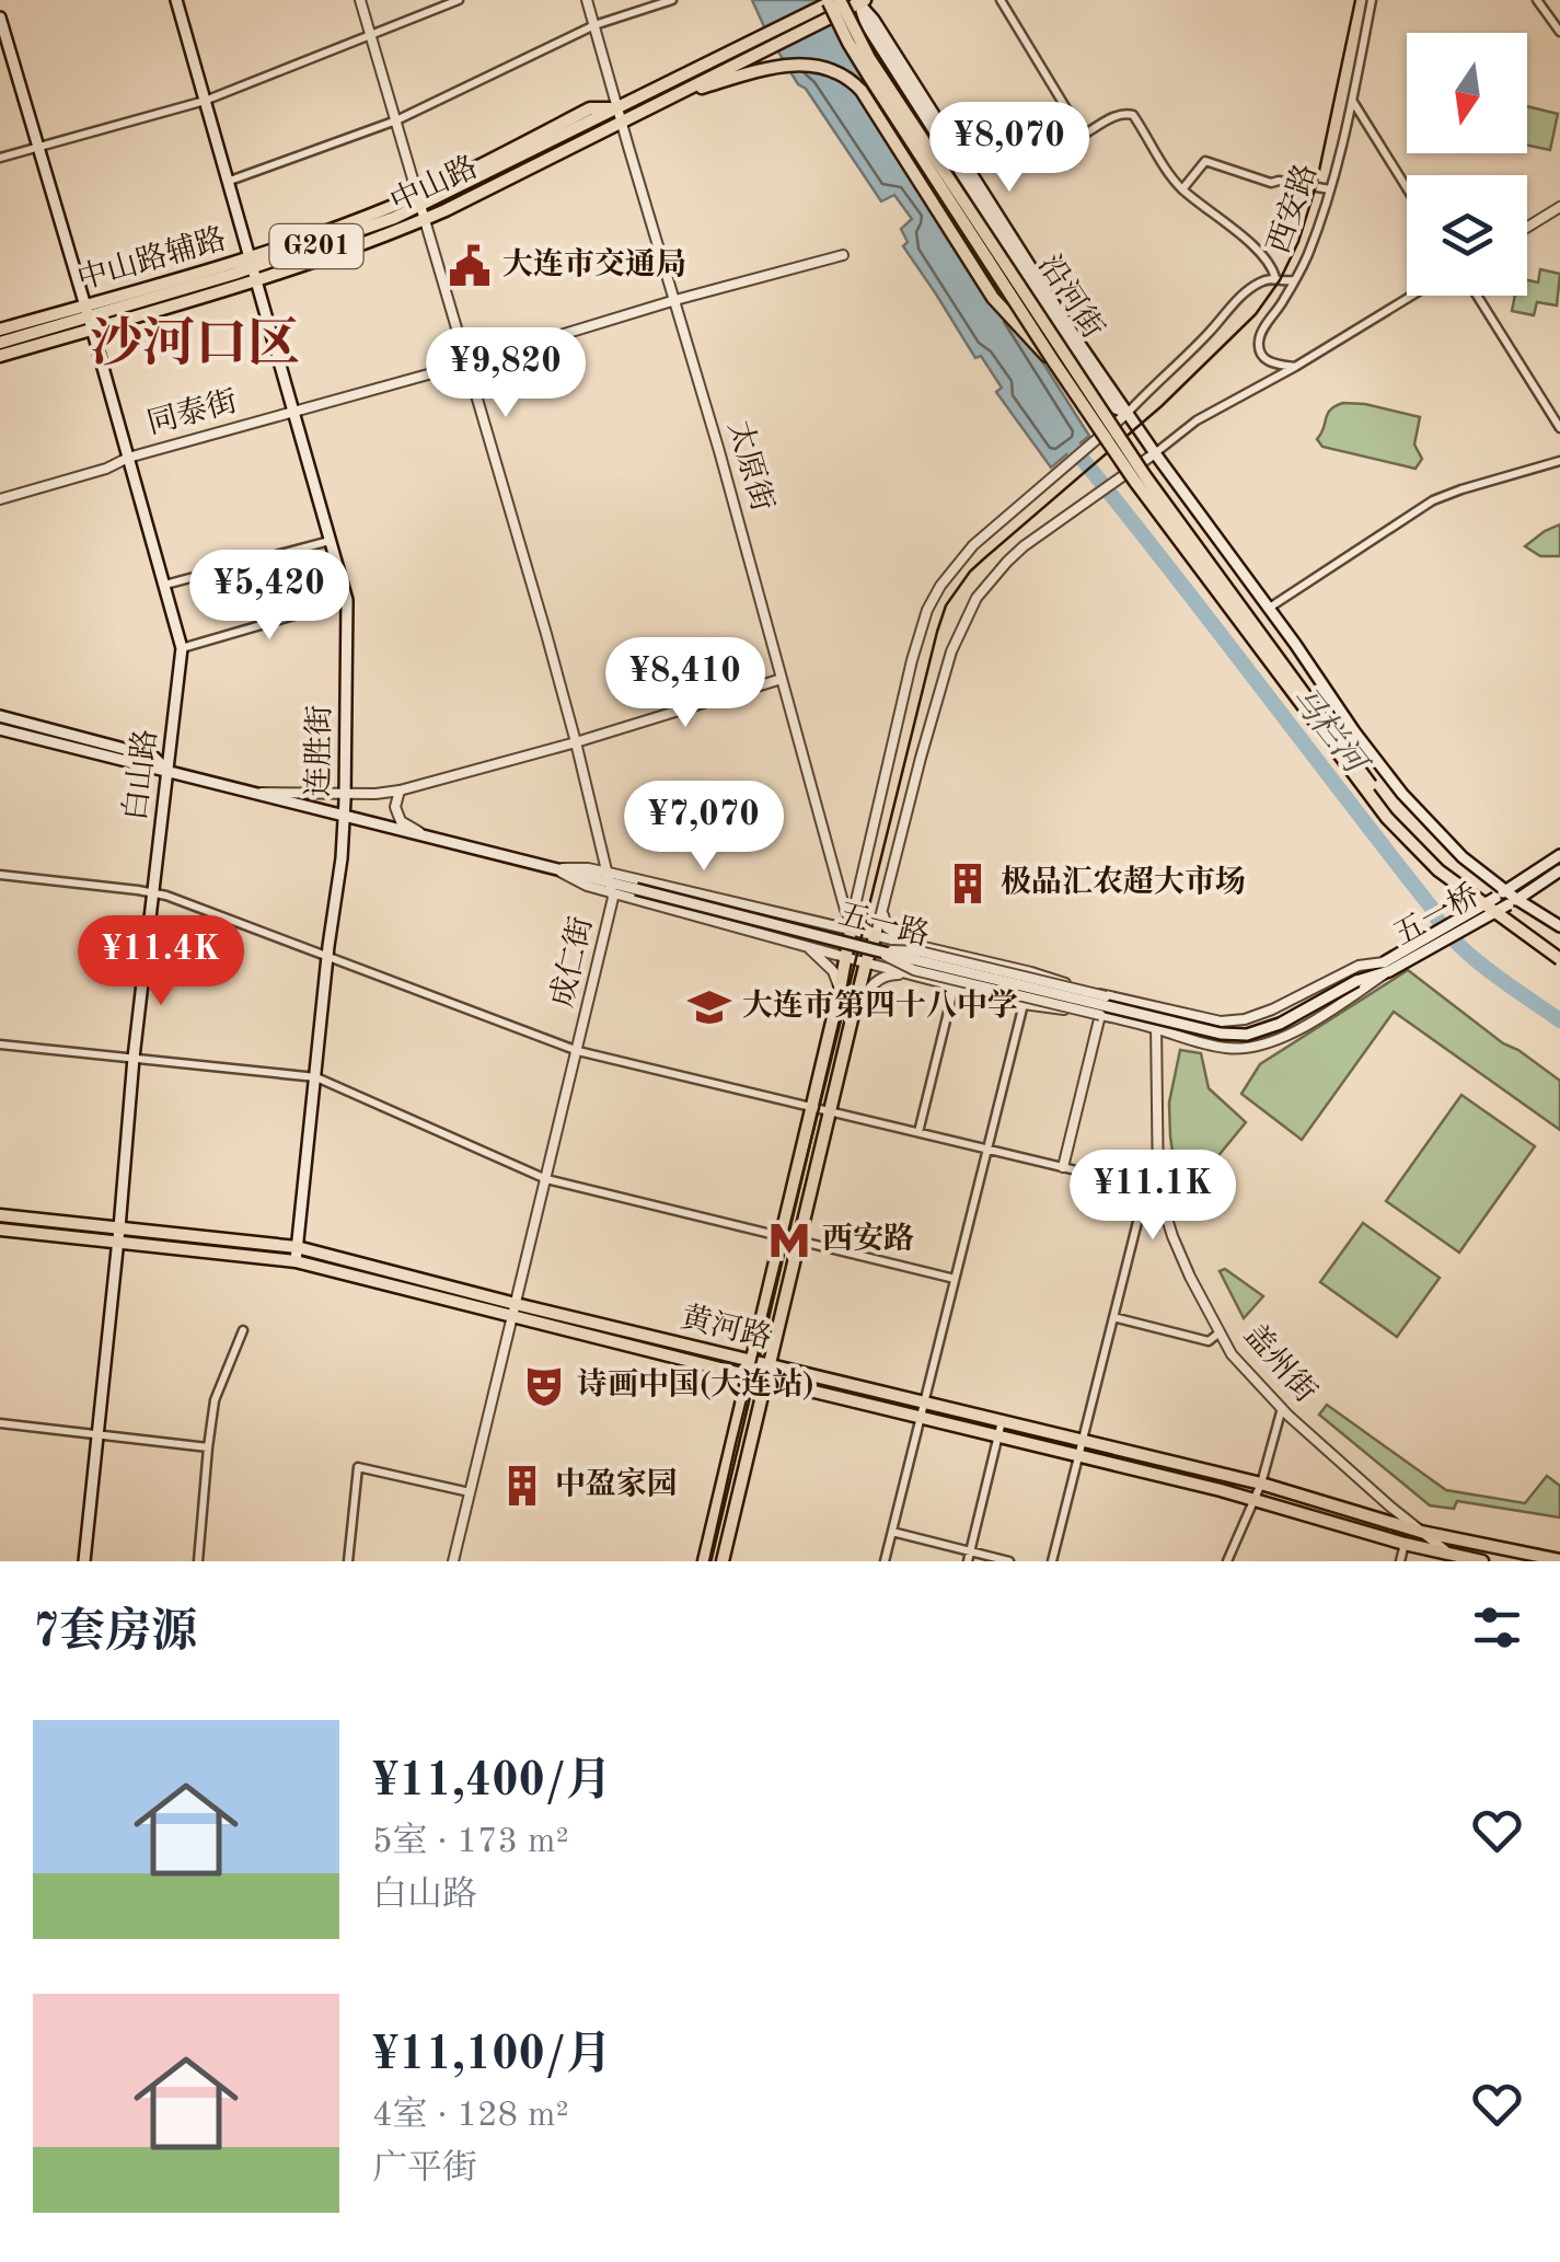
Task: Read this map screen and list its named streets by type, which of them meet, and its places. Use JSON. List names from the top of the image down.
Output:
{
  "streets": {
    "main road": [
      "中山路",
      "G201",
      "中山路辅路",
      "沿河街",
      "连胜街",
      "白山路",
      "五一桥",
      "五一路",
      "黄河路"
    ],
    "street": [
      "西安路",
      "同泰街",
      "太原街",
      "成仁街",
      "盖州街"
    ]
  },
  "crossings": [
    ["中山路", "中山路辅路"],
    ["中山路", "沿河街"],
    ["中山路", "太原街"],
    ["中山路", "连胜街"],
    ["中山路", "白山路"],
    ["中山路", "成仁街"],
    ["西安路", "沿河街"],
    ["中山路辅路", "连胜街"],
    ["中山路辅路", "白山路"],
    ["沿河街", "五一桥"],
    ["同泰街", "太原街"],
    ["同泰街", "连胜街"],
    ["同泰街", "白山路"],
    ["同泰街", "成仁街"],
    ["连胜街", "五一路"],
    ["连胜街", "黄河路"],
    ["白山路", "五一路"],
    ["白山路", "黄河路"],
    ["五一桥", "五一路"],
    ["五一路", "成仁街"],
    ["成仁街", "黄河路"],
    ["黄河路", "盖州街"]
  ],
  "districts": ["沙河口区"],
  "water": ["马栏河"],
  "places": {
    "public building": ["大连市交通局"],
    "building": ["极品汇农超大市场", "中盈家园"],
    "school or university": ["大连市第四十八中学"],
    "metro station": ["西安路"],
    "theatre": ["诗画中国(大连站)"]
  },
  "north": "bottom",
  "page": {
    "price": [
      "¥8,070",
      "¥9,820",
      "¥5,420",
      "¥8,410",
      "¥7,070",
      "¥11.4K",
      "¥11.1K"
    ],
    "heading": "7套房源",
    "list": [
      {
        "name": "¥11,400/月",
        "note": "5室 · 173 m² · 白山路"
      },
      {
        "name": "¥11,100/月",
        "note": "4室 · 128 m² · 广平街"
      }
    ]
  }
}
